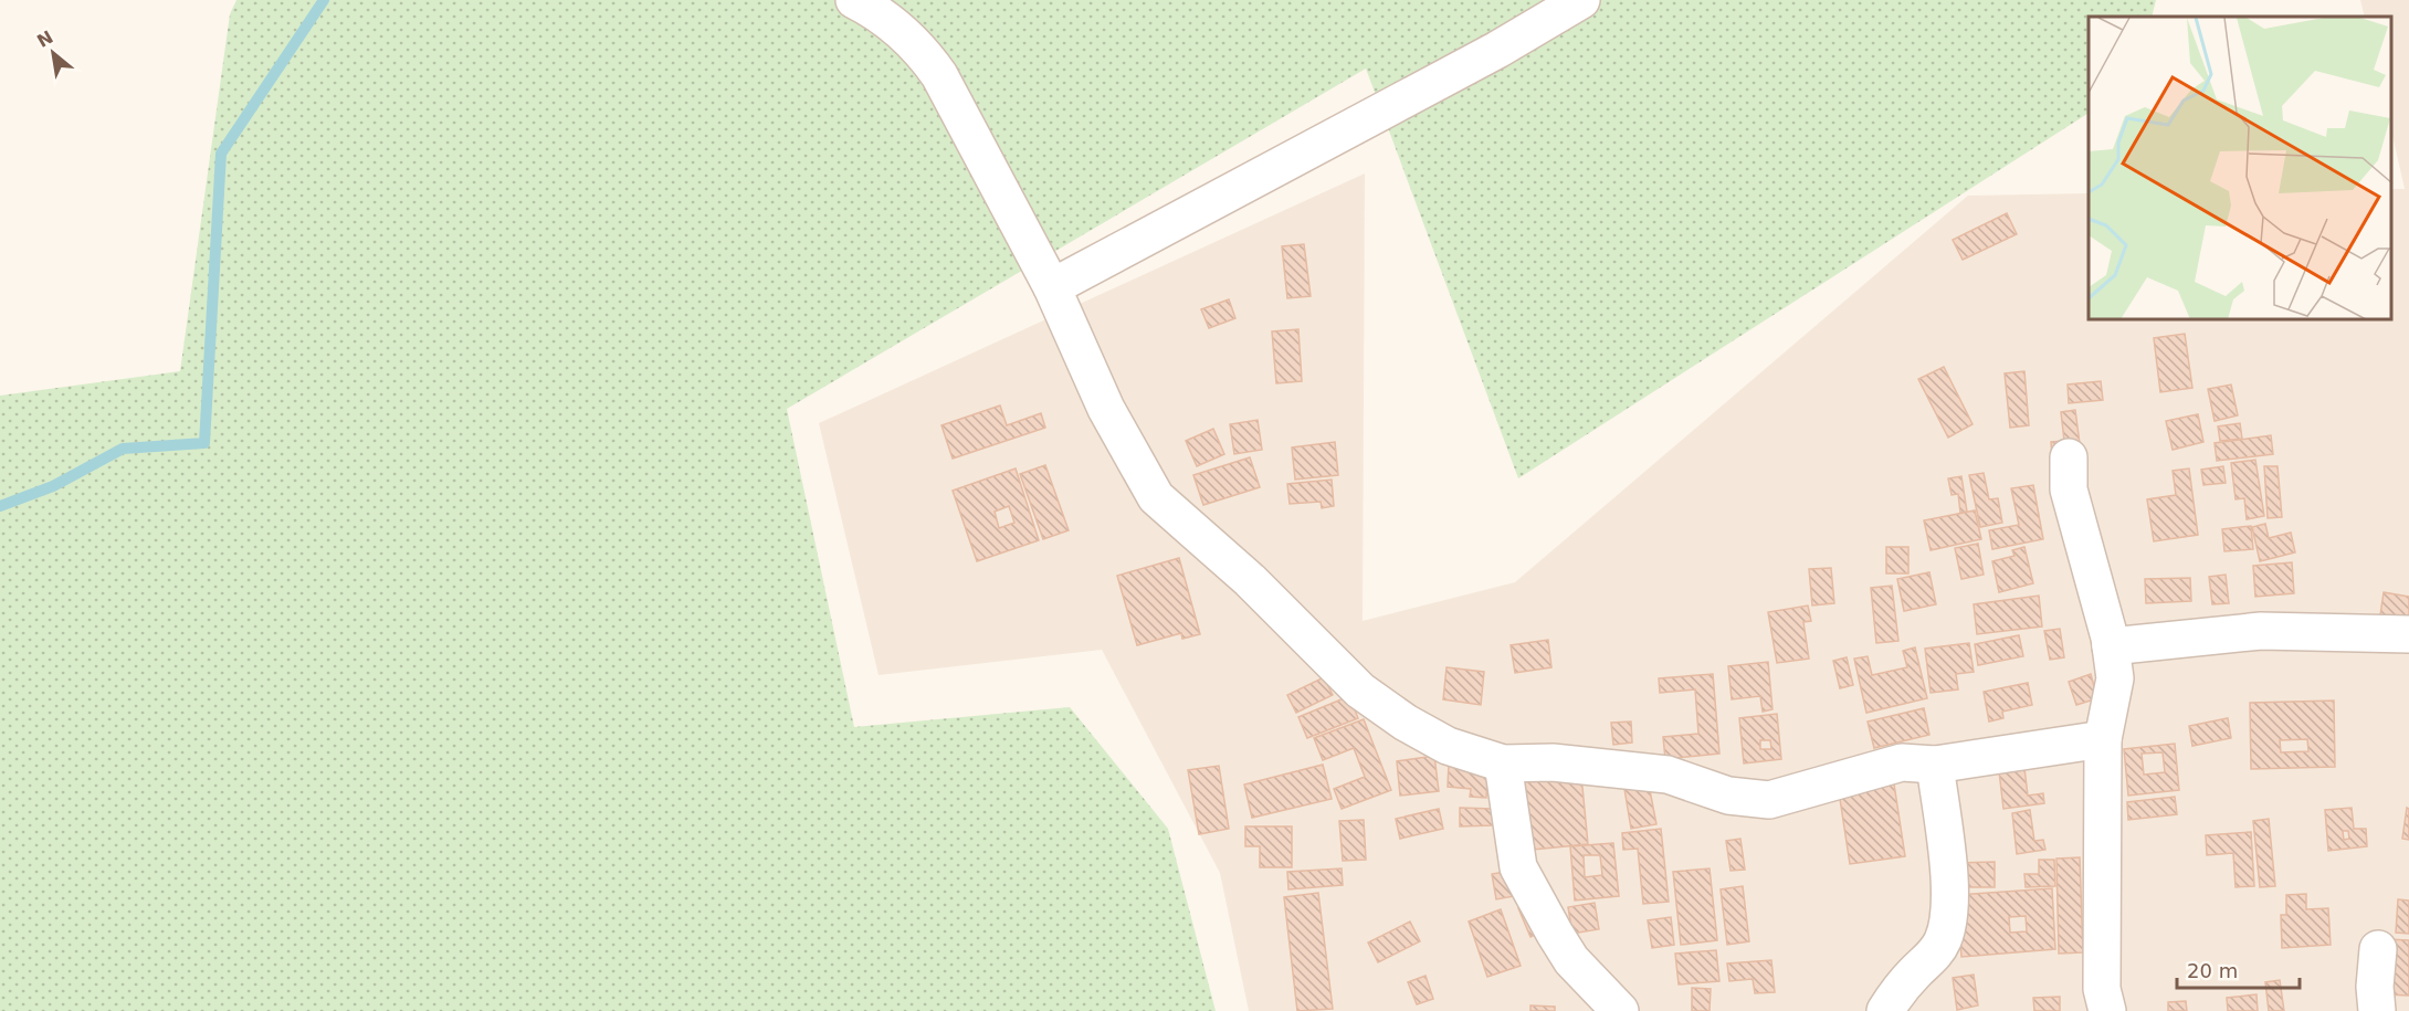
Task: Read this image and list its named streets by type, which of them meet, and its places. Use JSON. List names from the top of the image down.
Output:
{
  "scale_bar": "20 m",
  "north": "top left"
}
